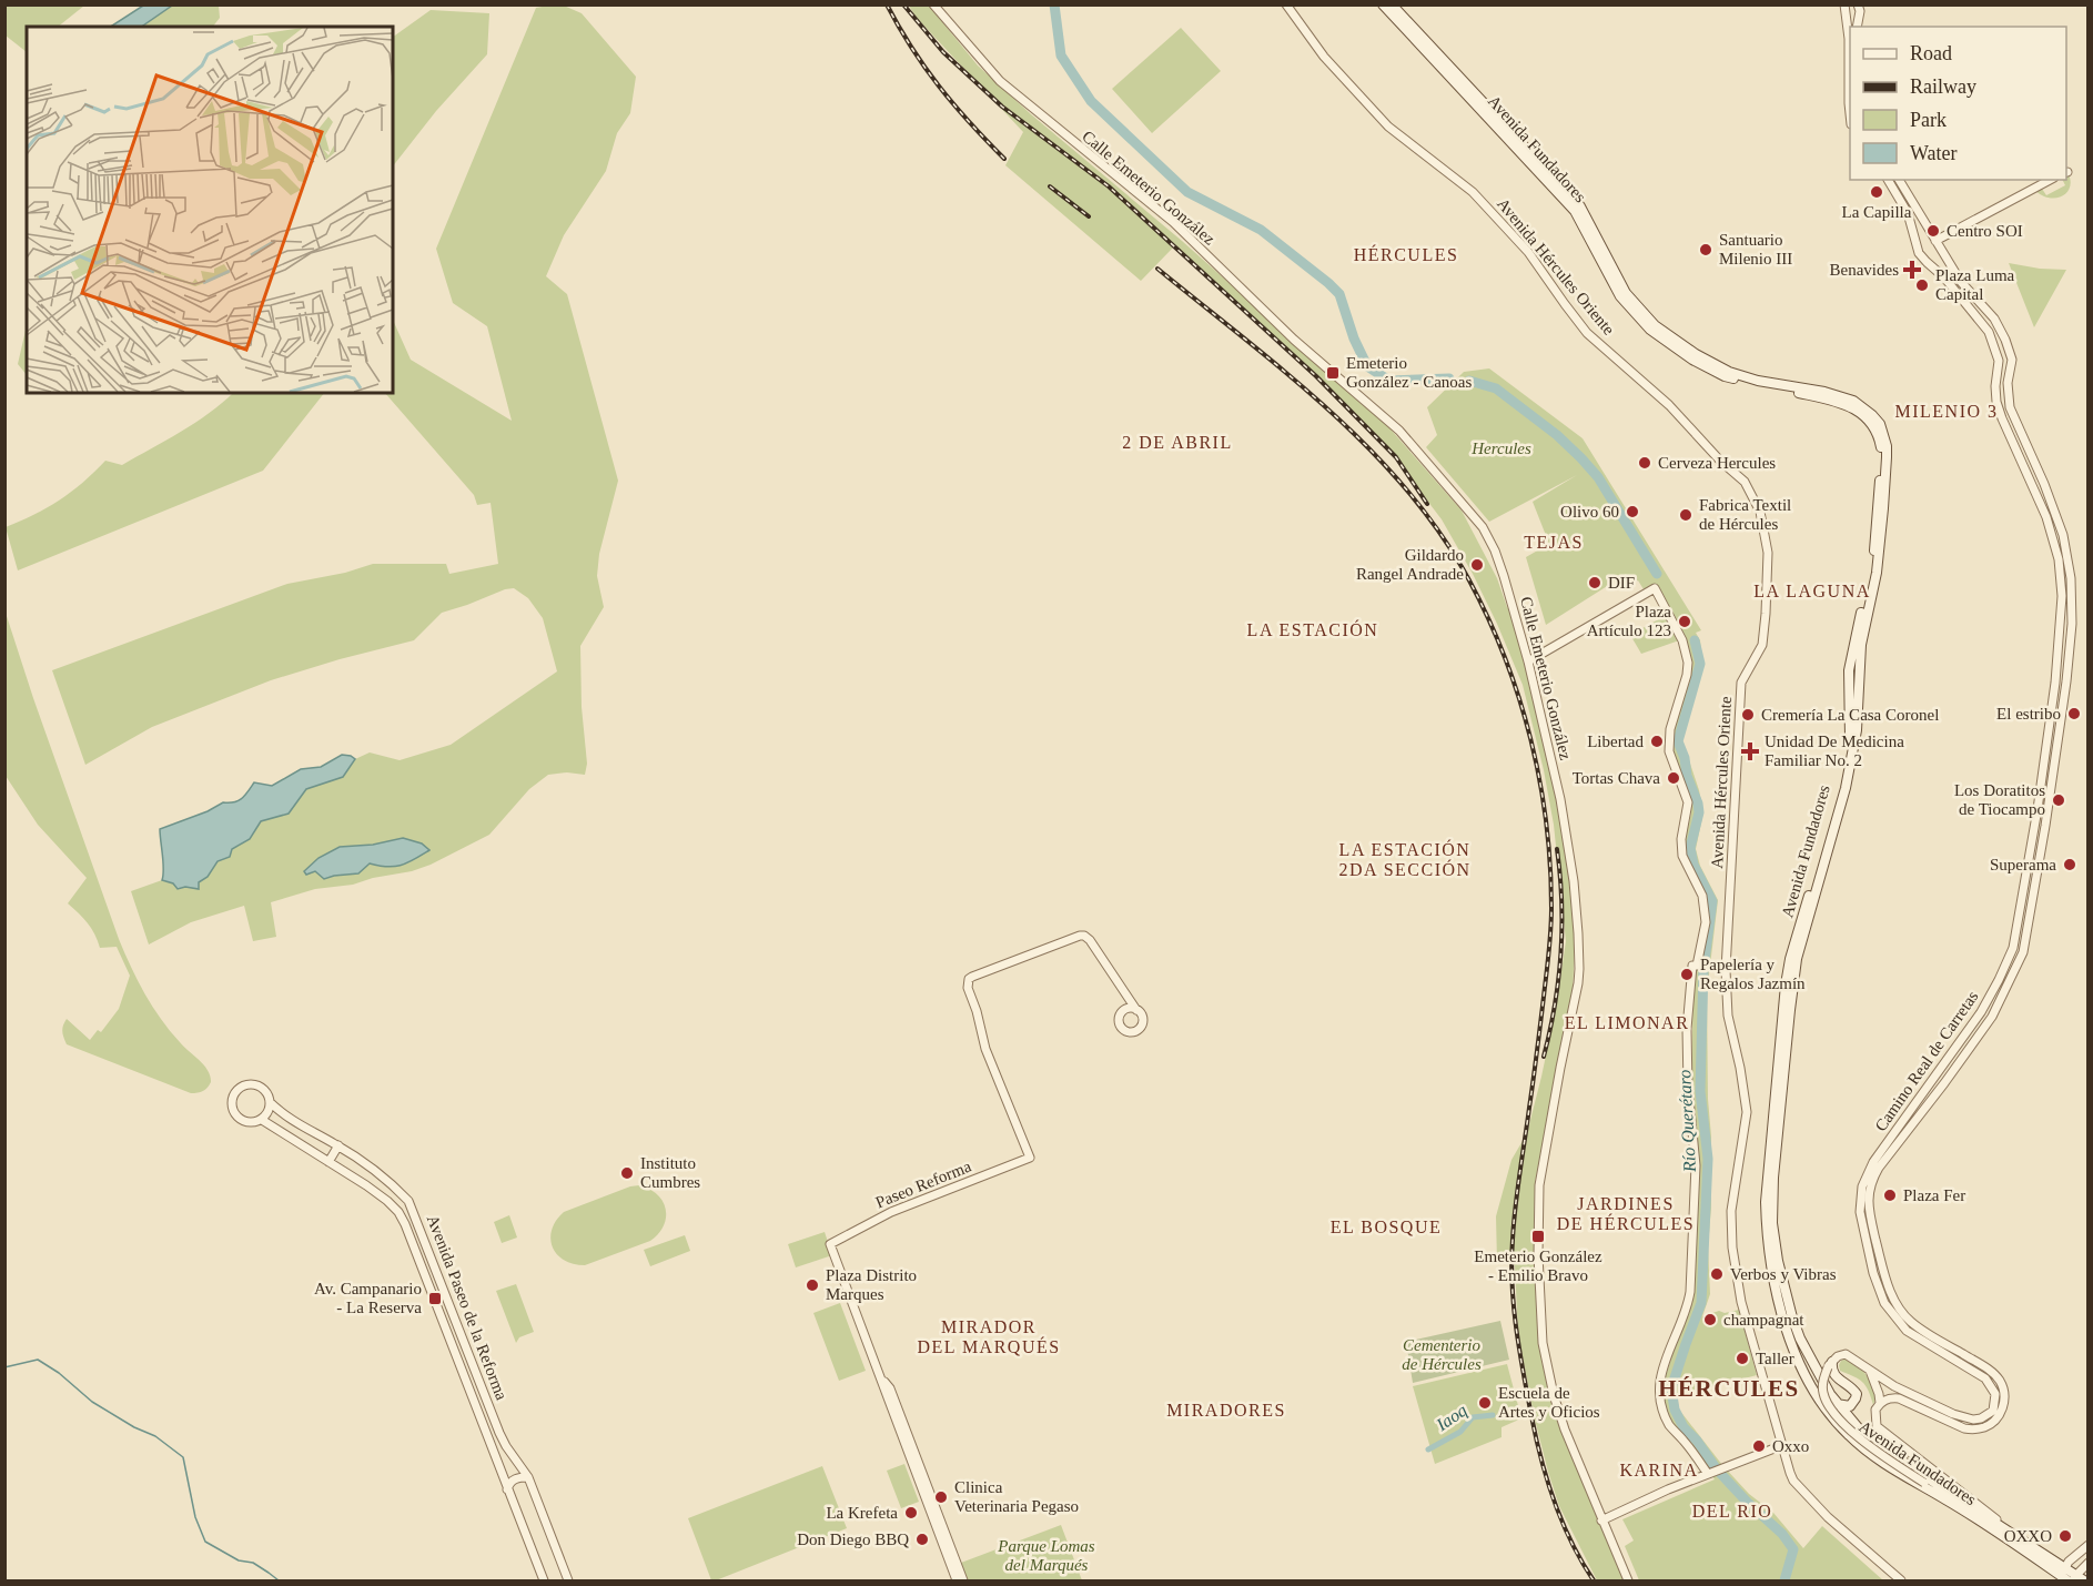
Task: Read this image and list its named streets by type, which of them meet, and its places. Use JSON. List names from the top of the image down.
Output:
{
  "streets": {
    "main road": ["Avenida Fundadores"],
    "street": [
      "Calle Emeterio González",
      "Avenida Hércules Oriente",
      "Camino Real de Carretas",
      "Paseo Reforma",
      "Avenida Paseo de la Reforma"
    ]
  },
  "districts": [
    "HÉRCULES",
    "MILENIO 3",
    "2 DE ABRIL",
    "TEJAS",
    "LA LAGUNA",
    "LA ESTACIÓN",
    "LA ESTACIÓN 2DA SECCIÓN",
    "EL LIMONAR",
    "JARDINES DE HÉRCULES",
    "EL BOSQUE",
    "MIRADOR DEL MARQUÉS",
    "HÉRCULES",
    "MIRADORES",
    "KARINA",
    "DEL RIO"
  ],
  "water": ["Río Querétaro", "Iaoq"],
  "parks": ["Hercules", "Cementerio de Hércules", "Parque Lomas del Marqués"],
  "places": {
    "other": [
      "La Capilla",
      "Centro SOI",
      "Santuario Milenio III",
      "Plaza Luma Capital",
      "Cerveza Hercules",
      "Olivo 60",
      "Fabrica Textil de Hércules",
      "Gildardo Rangel Andrade",
      "DIF",
      "Plaza Artículo 123",
      "El estribo",
      "Cremería La Casa Coronel",
      "Libertad",
      "Tortas Chava",
      "Los Doratitos de Tiocampo",
      "Superama",
      "Papelería y Regalos Jazmín",
      "Instituto Cumbres",
      "Plaza Fer",
      "Verbos y Vibras",
      "Plaza Distrito Marques",
      "champagnat",
      "Taller",
      "Escuela de Artes y Oficios",
      "Oxxo",
      "Clinica Veterinaria Pegaso",
      "La Krefeta",
      "OXXO",
      "Don Diego BBQ"
    ],
    "health": ["Benavides", "Unidad De Medicina Familiar No. 2"],
    "transit": ["Emeterio González - Canoas", "Emeterio González - Emilio Bravo", "Av. Campanario - La Reserva"]
  },
  "legend": [
    "Road",
    "Railway",
    "Park",
    "Water"
  ]
}
